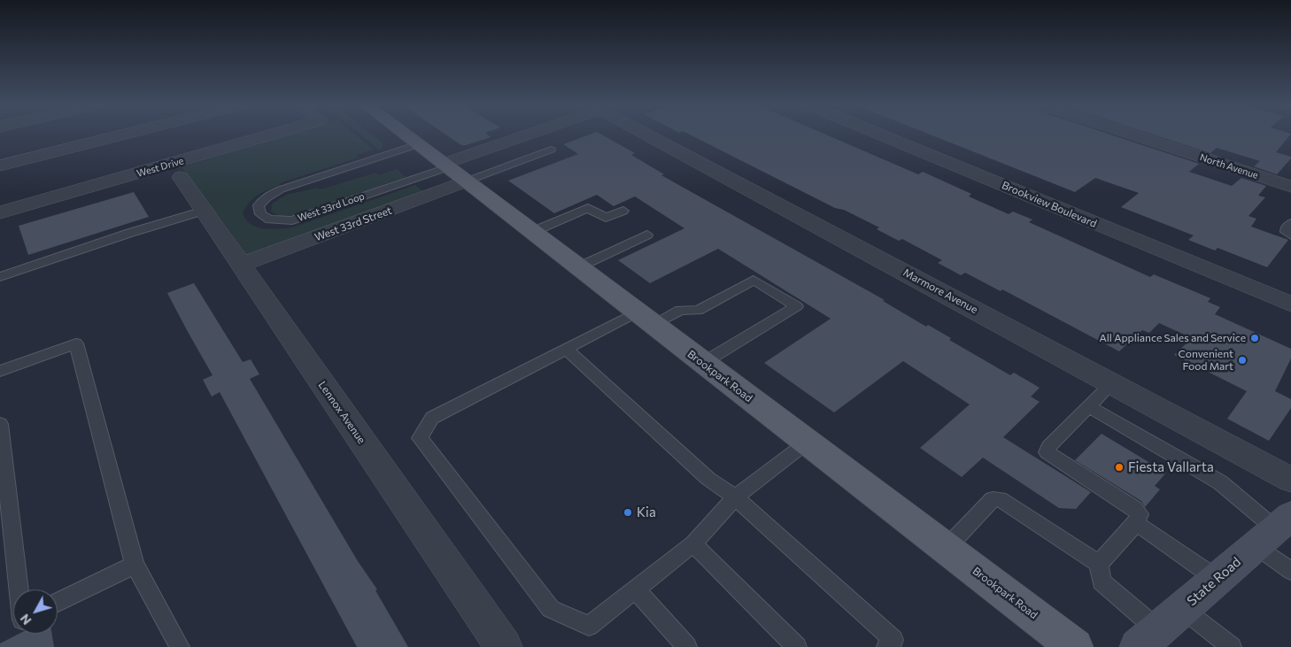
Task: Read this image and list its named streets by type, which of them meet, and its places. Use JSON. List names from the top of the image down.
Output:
{
  "streets": {
    "main road": ["Brookpark Road", "State Road"],
    "street": [
      "North Avenue",
      "West Drive",
      "Brookview Boulevard",
      "West 33rd Street",
      "Marmore Avenue",
      "Lennox Avenue"
    ],
    "lane": ["West 33rd Loop"]
  },
  "crossings": [
    ["West 33rd Loop", "Brookpark Road"],
    ["West 33rd Street", "Brookpark Road"],
    ["West 33rd Street", "Lennox Avenue"]
  ],
  "places": [
    "All Appliance Sales and Service",
    "Convenient Food Mart",
    "Fiesta Vallarta",
    "Kia"
  ],
  "north": "bottom left"
}
